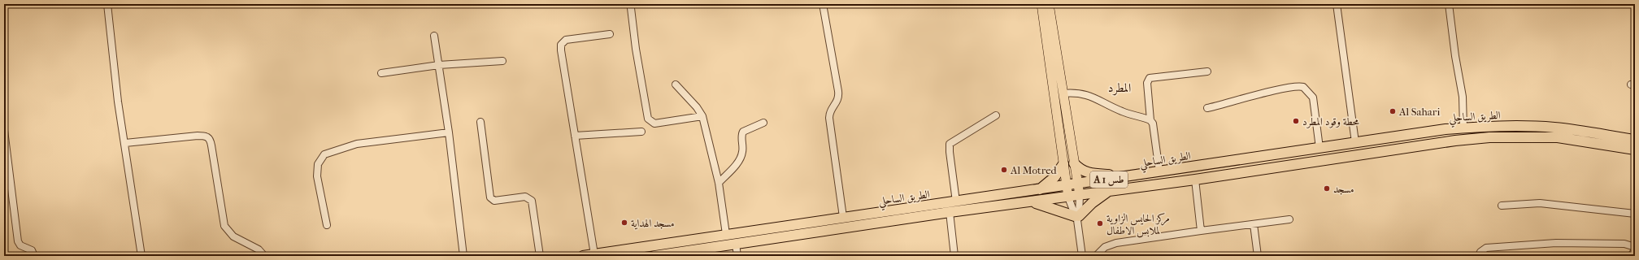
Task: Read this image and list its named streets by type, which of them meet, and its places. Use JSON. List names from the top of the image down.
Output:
{
  "streets": {
    "highway": ["الطريق الساحلي", "A 1 طس"]
  },
  "districts": ["المطرد"],
  "places": [
    "Al Sahari",
    "محطة وقود المطرد",
    "Al Motred",
    "مسجد",
    "مسجد الهداية",
    "مركز الحايس الزاوية لملابس الاطفال"
  ]
}
